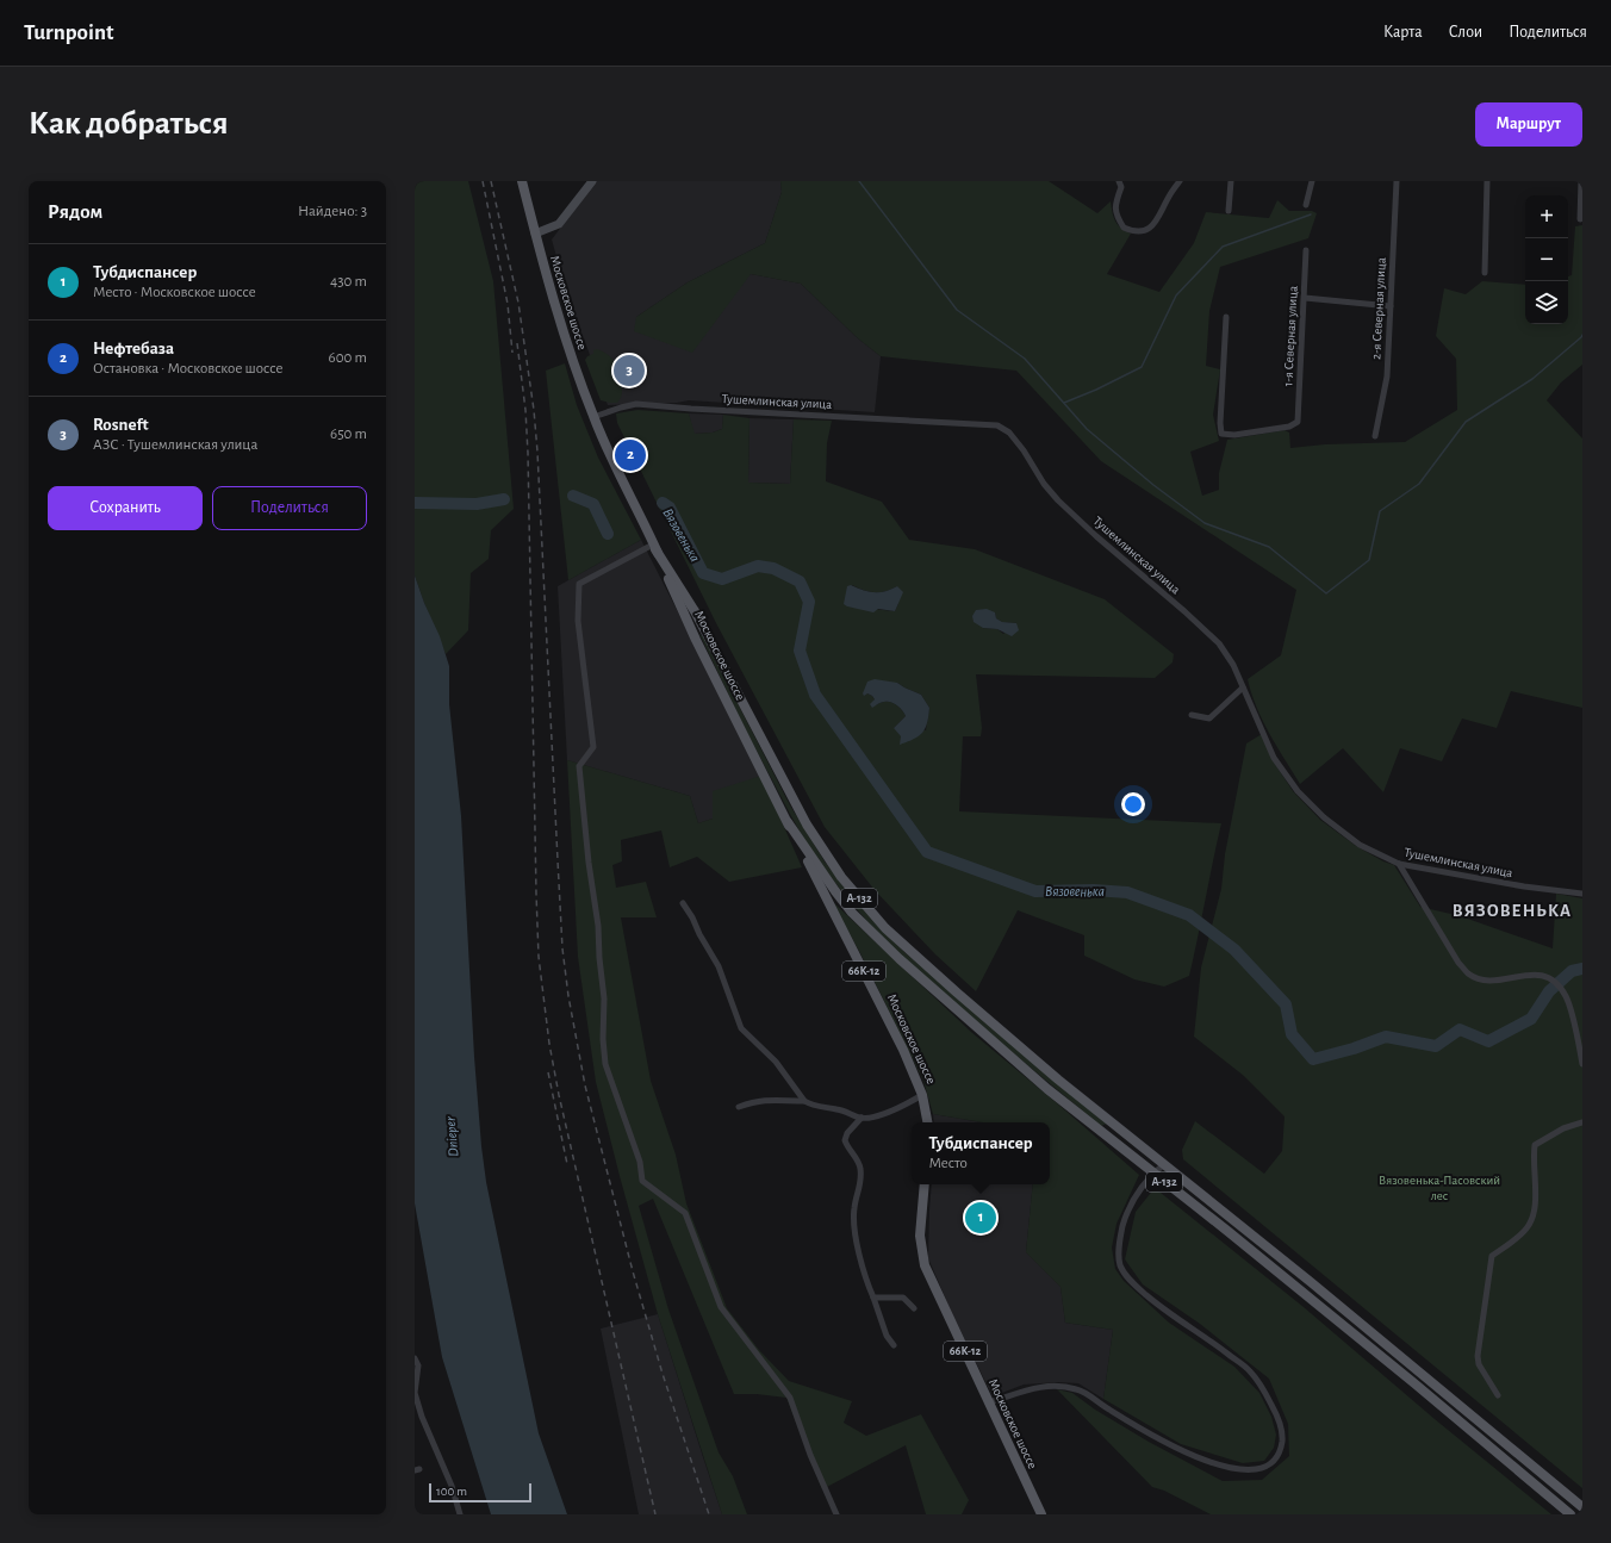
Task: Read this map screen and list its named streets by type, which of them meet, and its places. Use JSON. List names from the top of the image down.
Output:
{
  "streets": {
    "main road": ["Московское шоссе", "А-132", "66К-12"],
    "street": ["2-я Северная улица", "1-я Северная улица", "Тушемлинская улица"]
  },
  "crossings": [
    ["Московское шоссе", "Тушемлинская улица"],
    ["Московское шоссе", "А-132"]
  ],
  "districts": ["ВЯЗОВЕНЬКА"],
  "water": ["Вязовенька", "Dnieper"],
  "parks": ["Вязовенька-Пасовский лес"],
  "scale_bar": "100 m",
  "page": {
    "header": "Turnpoint",
    "nav": ["Карта", "Слои", "Поделиться"],
    "buttons": [
      "Маршрут",
      ["Сохранить", "Поделиться"]
    ],
    "title": "Как добраться",
    "heading": ["Рядом", "Найдено: 3"],
    "map_buttons": ["+", "−"],
    "list": [
      {
        "mark": "1",
        "name": "Тубдиспансер",
        "note": "Место · Московское шоссе",
        "value": "430 m"
      },
      {
        "mark": "2",
        "name": "Нефтебаза",
        "note": "Остановка · Московское шоссе",
        "value": "600 m"
      },
      {
        "mark": "3",
        "name": "Rosneft",
        "note": "АЗС · Тушемлинская улица",
        "value": "650 m"
      }
    ],
    "pins": ["3", "2", "1"],
    "popup": ["Тубдиспансер", "Место"],
    "scale": "100 m"
  }
}
